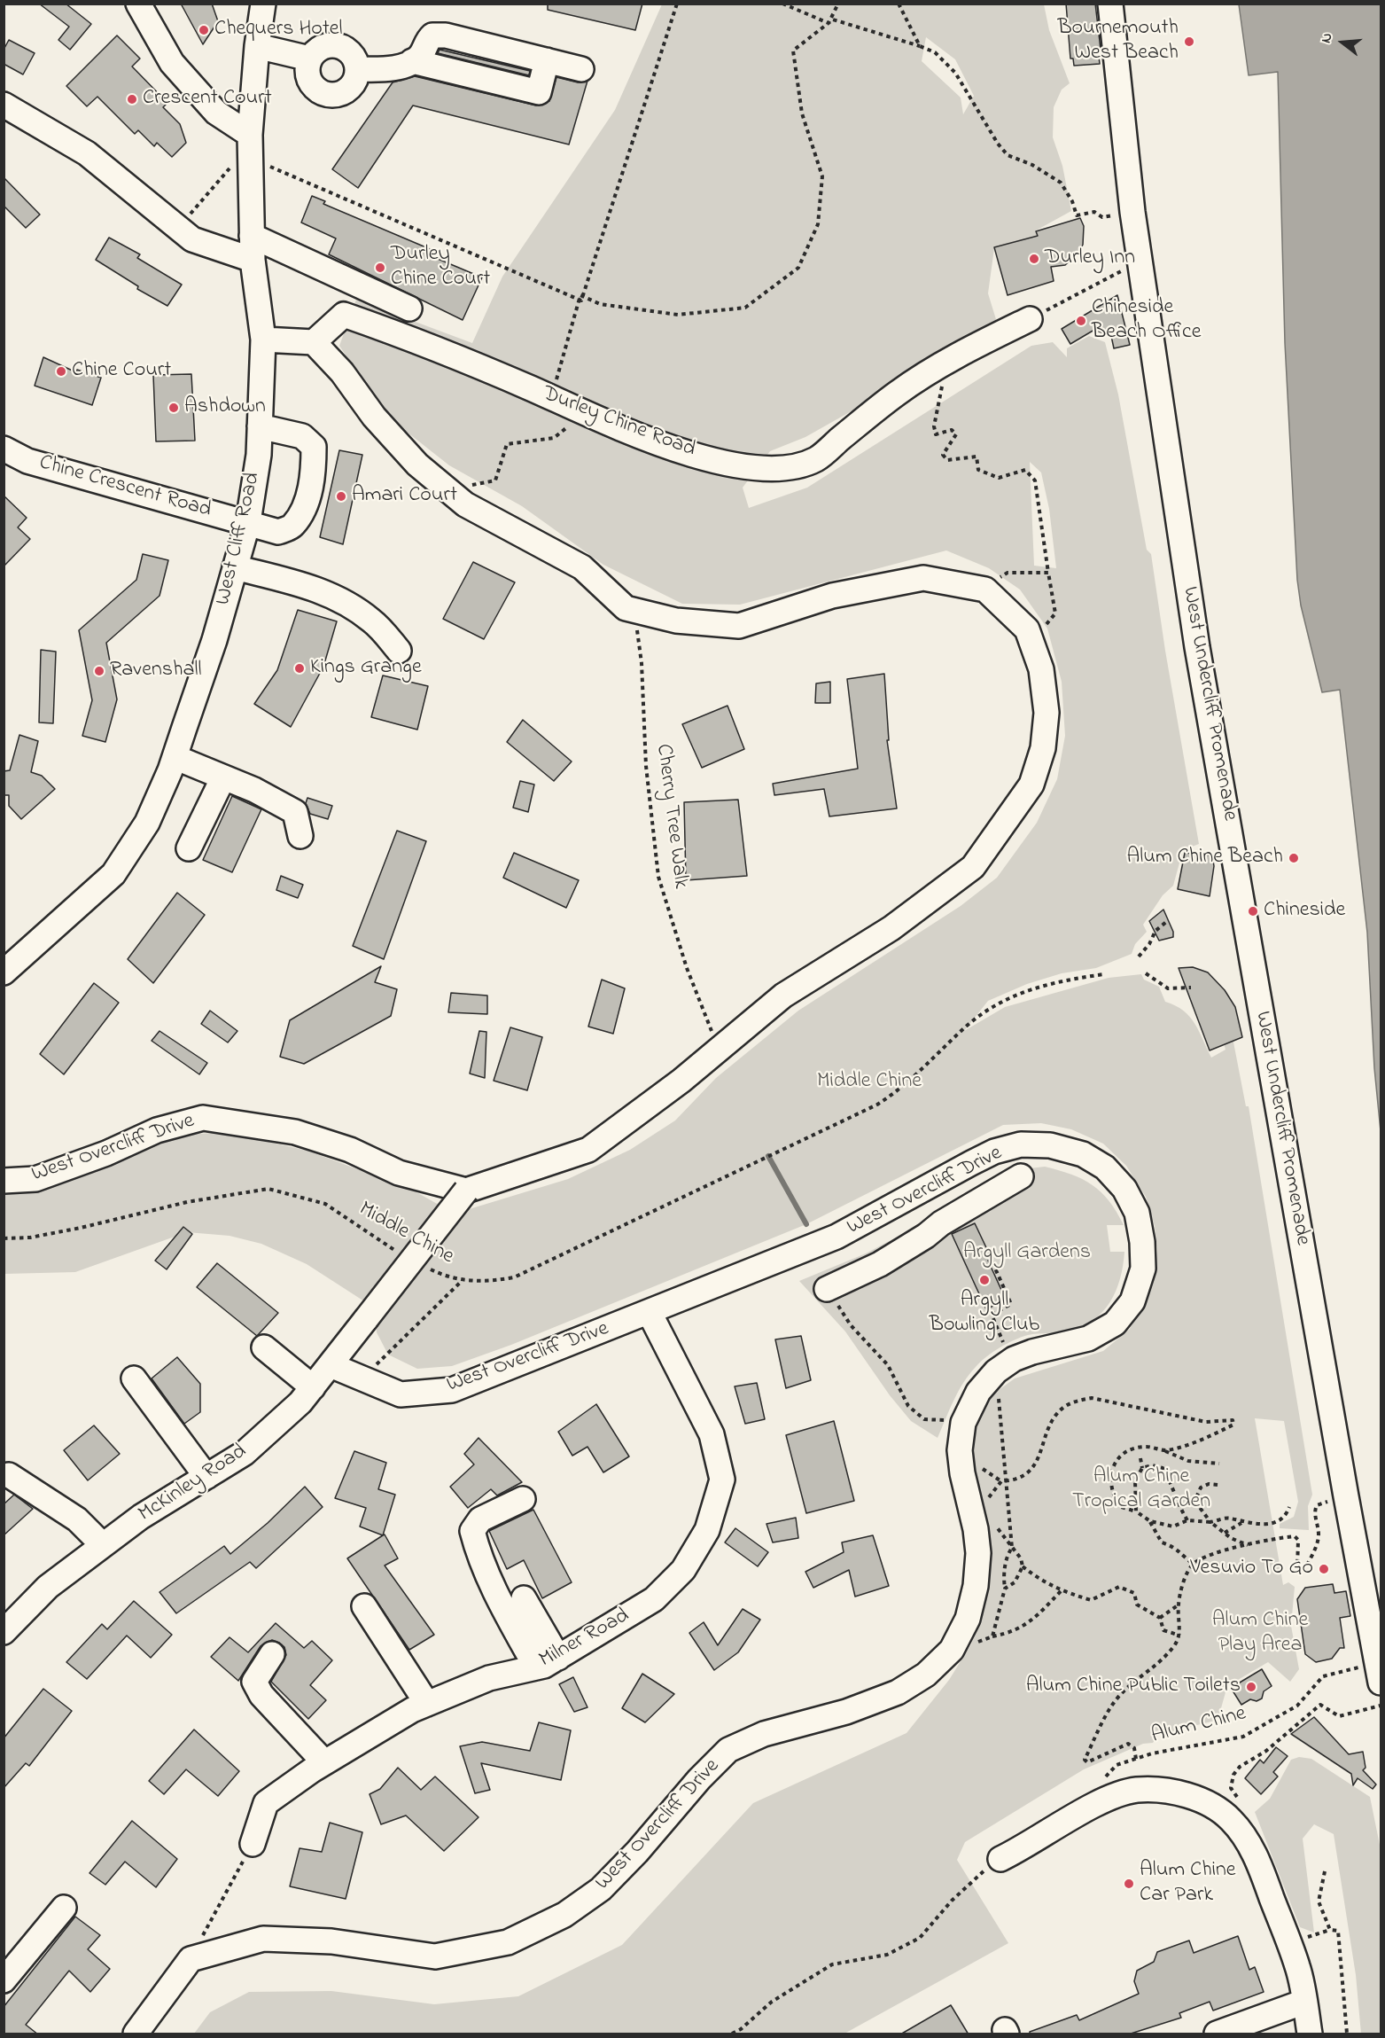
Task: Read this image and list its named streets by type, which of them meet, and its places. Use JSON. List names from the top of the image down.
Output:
{
  "streets": {
    "street": [
      "Durley Chine Road",
      "Chine Crescent Road",
      "West Cliff Road",
      "West Undercliff Promenade",
      "West Overcliff Drive",
      "McKinley Road",
      "Milner Road"
    ],
    "path": ["Cherry Tree Walk", "Middle Chine", "Alum Chine"]
  },
  "crossings": [
    ["Chine Crescent Road", "West Cliff Road"],
    ["West Undercliff Promenade", "Alum Chine"],
    ["West Overcliff Drive", "McKinley Road"],
    ["West Overcliff Drive", "Milner Road"]
  ],
  "parks": [
    "Middle Chine",
    "Argyll Gardens",
    "Alum Chine Tropical Garden",
    "Alum Chine Play Area"
  ],
  "places": [
    "Chequers Hotel",
    "Bournemouth West Beach",
    "Crescent Court",
    "Durley Inn",
    "Durley Chine Court",
    "Chineside Beach Office",
    "Chine Court",
    "Ashdown",
    "Amari Court",
    "Kings Grange",
    "Ravenshall",
    "Alum Chine Beach",
    "Chineside",
    "Argyll Bowling Club",
    "Vesuvio To Go",
    "Alum Chine Public Toilets",
    "Alum Chine Car Park"
  ],
  "north": "left"
}
